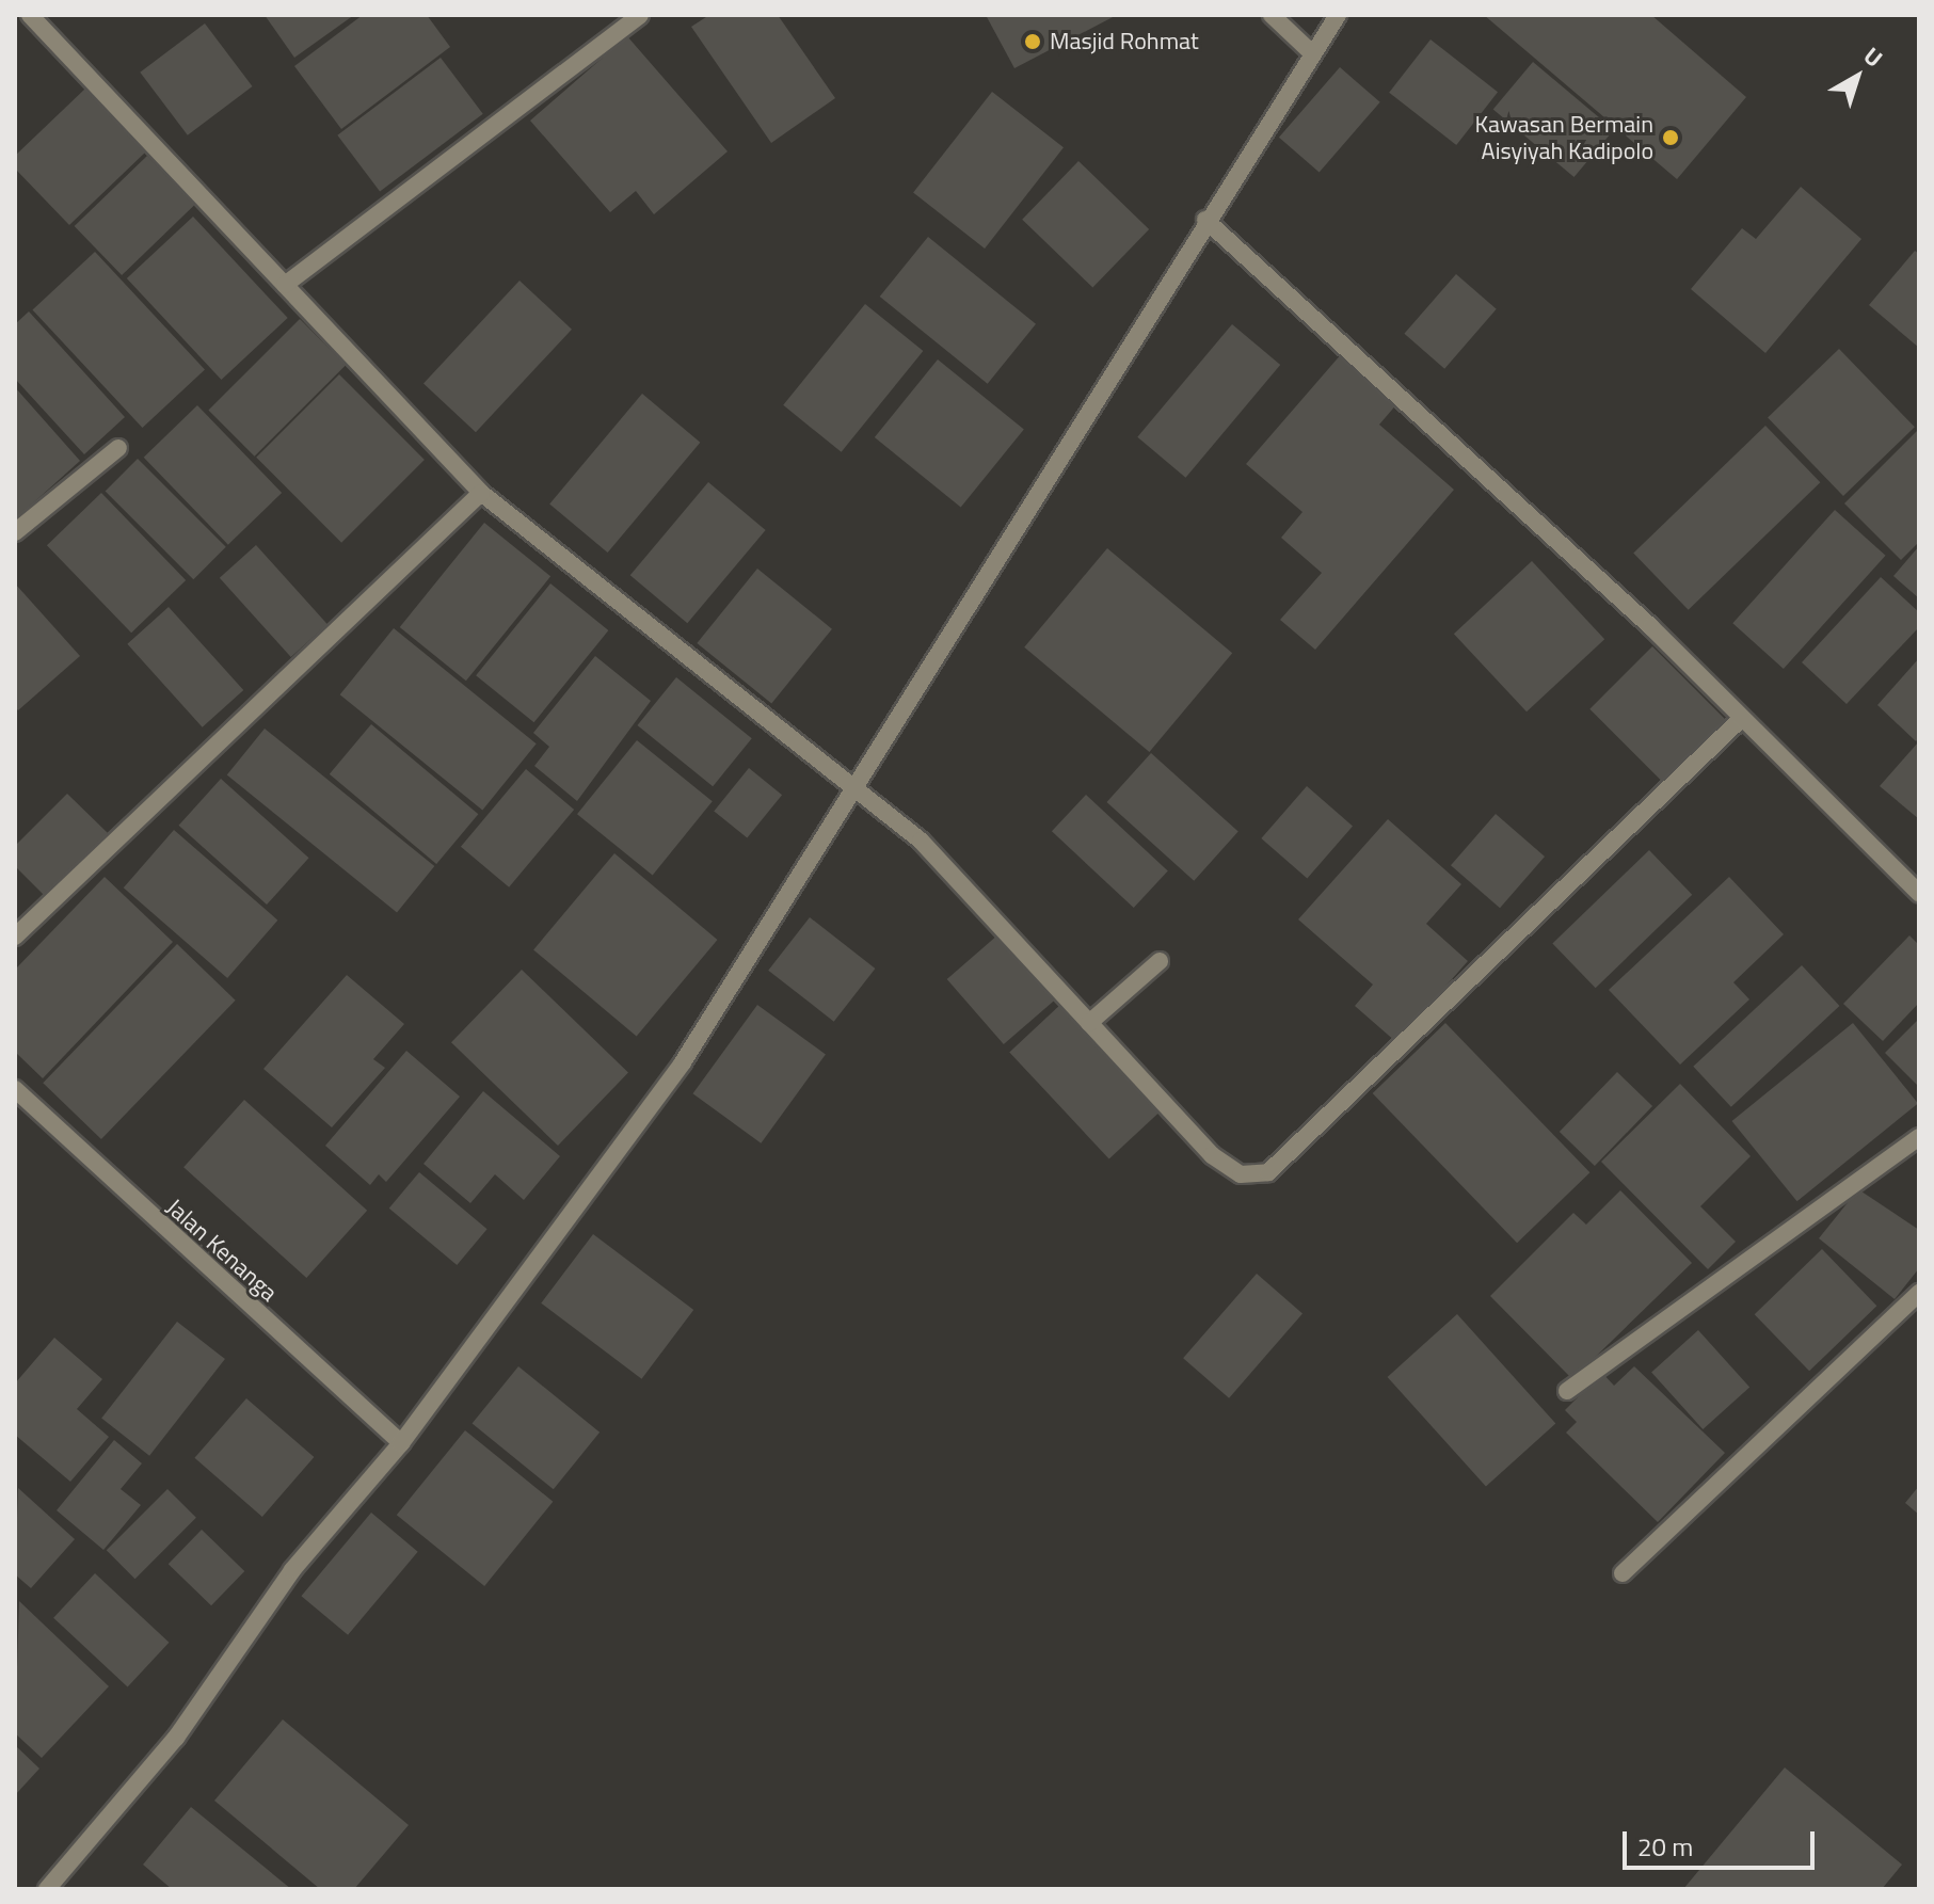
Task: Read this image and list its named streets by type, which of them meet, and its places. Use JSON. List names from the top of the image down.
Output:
{
  "streets": {
    "street": ["Jalan Kenanga"]
  },
  "places": ["Masjid Rohmat", "Kawasan Bermain Aisyiyah Kadipolo"],
  "scale_bar": "20 m",
  "north": "top right"
}
